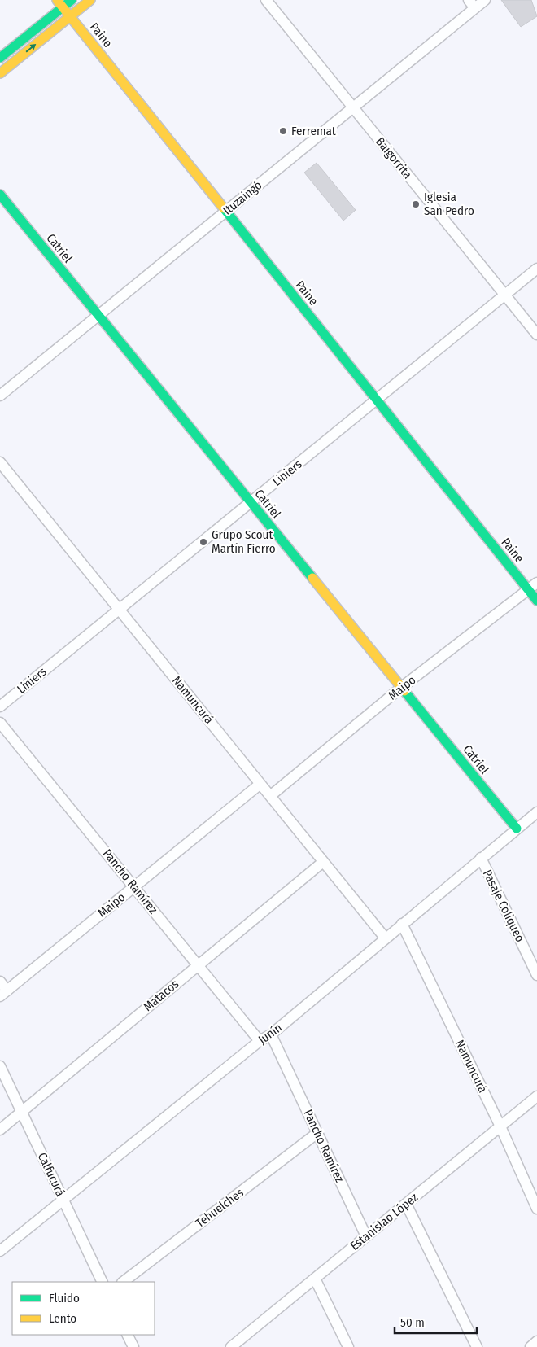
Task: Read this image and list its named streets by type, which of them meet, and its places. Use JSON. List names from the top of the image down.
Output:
{
  "streets": {
    "street": [
      "Paine",
      "Baigorrita",
      "Ituzaingó",
      "Catriel",
      "Liniers",
      "Maipo",
      "Namuncurá",
      "Pancho Ramírez",
      "Pasaje Coliqueo",
      "Matacos",
      "Junín",
      "Calfucurá",
      "Tehuelches",
      "Estanislao López"
    ]
  },
  "crossings": [
    ["Paine", "Ituzaingó"],
    ["Paine", "Liniers"],
    ["Paine", "Maipo"],
    ["Baigorrita", "Ituzaingó"],
    ["Baigorrita", "Liniers"],
    ["Ituzaingó", "Catriel"],
    ["Catriel", "Liniers"],
    ["Catriel", "Maipo"],
    ["Catriel", "Junín"],
    ["Liniers", "Namuncurá"],
    ["Maipo", "Namuncurá"],
    ["Maipo", "Pancho Ramírez"],
    ["Namuncurá", "Matacos"],
    ["Namuncurá", "Junín"],
    ["Namuncurá", "Estanislao López"],
    ["Pancho Ramírez", "Matacos"],
    ["Pancho Ramírez", "Junín"],
    ["Pancho Ramírez", "Tehuelches"],
    ["Pancho Ramírez", "Estanislao López"],
    ["Pasaje Coliqueo", "Junín"],
    ["Matacos", "Calfucurá"],
    ["Junín", "Calfucurá"]
  ],
  "places": ["Ferremat", "Iglesia San Pedro", "Grupo Scout Martín Fierro"],
  "legend": ["Fluido", "Lento"],
  "scale_bar": "50 m"
}
